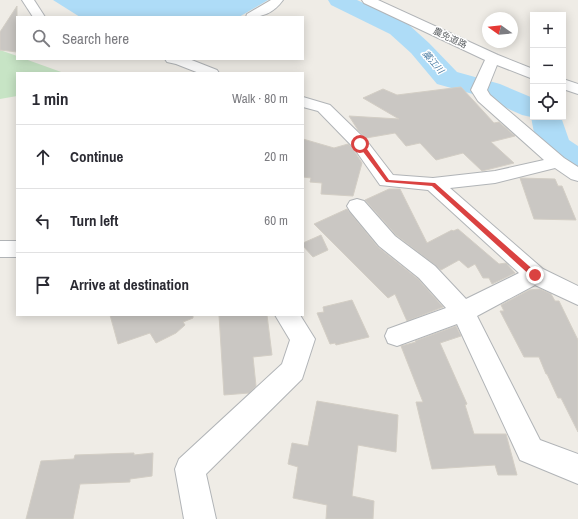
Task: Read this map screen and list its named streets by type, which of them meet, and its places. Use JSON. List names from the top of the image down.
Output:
{
  "streets": {
    "street": ["農免道路"]
  },
  "water": ["藁江川"],
  "north": "left",
  "page": {
    "map_buttons": ["+", "−"],
    "search": "Search here",
    "heading": ["1 min", "Walk · 80 m"],
    "list": [
      ["Continue", "20 m"],
      ["Turn left", "60 m"],
      "Arrive at destination"
    ]
  }
}
